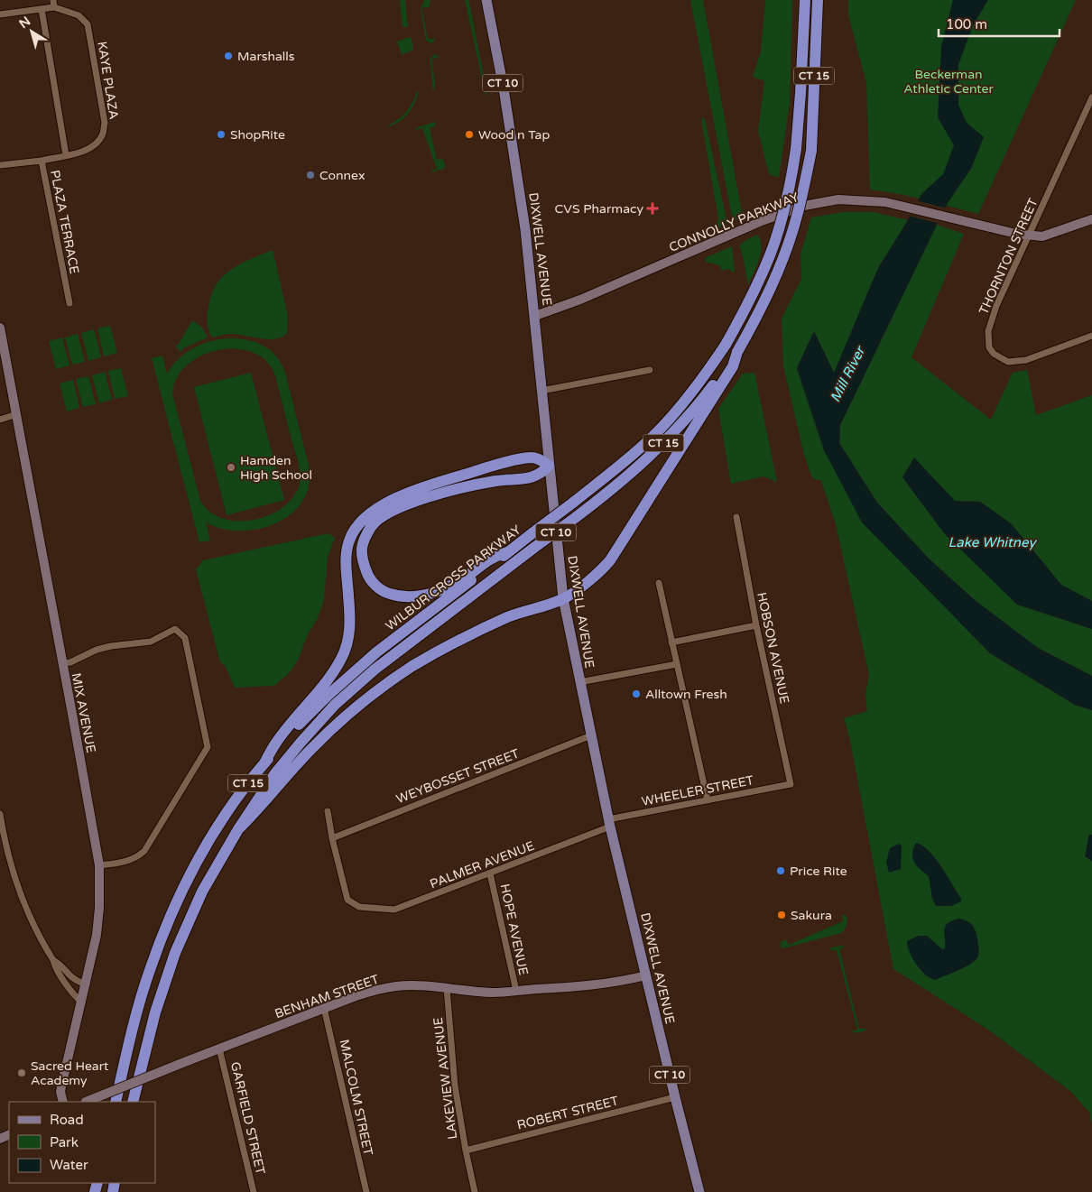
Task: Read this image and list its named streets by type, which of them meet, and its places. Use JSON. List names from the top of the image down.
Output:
{
  "streets": {
    "highway": ["CT 15", "WILBUR CROSS PARKWAY"],
    "main road": [
      "CT 10",
      "CONNOLLY PARKWAY",
      "DIXWELL AVENUE",
      "MIX AVENUE",
      "BENHAM STREET"
    ],
    "street": [
      "KAYE PLAZA",
      "PLAZA TERRACE",
      "THORNTON STREET",
      "HOBSON AVENUE",
      "WEYBOSSET STREET",
      "WHEELER STREET",
      "PALMER AVENUE",
      "HOPE AVENUE",
      "LAKEVIEW AVENUE",
      "MALCOLM STREET",
      "ROBERT STREET",
      "GARFIELD STREET"
    ]
  },
  "crossings": [
    ["KAYE PLAZA", "PLAZA TERRACE"],
    ["CONNOLLY PARKWAY", "DIXWELL AVENUE"],
    ["CONNOLLY PARKWAY", "THORNTON STREET"],
    ["DIXWELL AVENUE", "WEYBOSSET STREET"],
    ["DIXWELL AVENUE", "WHEELER STREET"],
    ["DIXWELL AVENUE", "PALMER AVENUE"],
    ["DIXWELL AVENUE", "BENHAM STREET"],
    ["DIXWELL AVENUE", "ROBERT STREET"],
    ["HOBSON AVENUE", "WHEELER STREET"],
    ["WEYBOSSET STREET", "PALMER AVENUE"],
    ["WHEELER STREET", "PALMER AVENUE"],
    ["PALMER AVENUE", "HOPE AVENUE"],
    ["HOPE AVENUE", "BENHAM STREET"],
    ["BENHAM STREET", "LAKEVIEW AVENUE"],
    ["BENHAM STREET", "MALCOLM STREET"],
    ["BENHAM STREET", "GARFIELD STREET"],
    ["LAKEVIEW AVENUE", "ROBERT STREET"]
  ],
  "water": ["Mill River", "Lake Whitney"],
  "parks": ["Beckerman Athletic Center"],
  "places": {
    "other": [
      "Marshalls",
      "ShopRite",
      "Wood n Tap",
      "Connex",
      "Hamden High School",
      "Alltown Fresh",
      "Price Rite",
      "Sakura",
      "Sacred Heart Academy"
    ],
    "health": ["CVS Pharmacy"]
  },
  "legend": ["Road", "Park", "Water"],
  "scale_bar": "100 m",
  "north": "top left"
}
